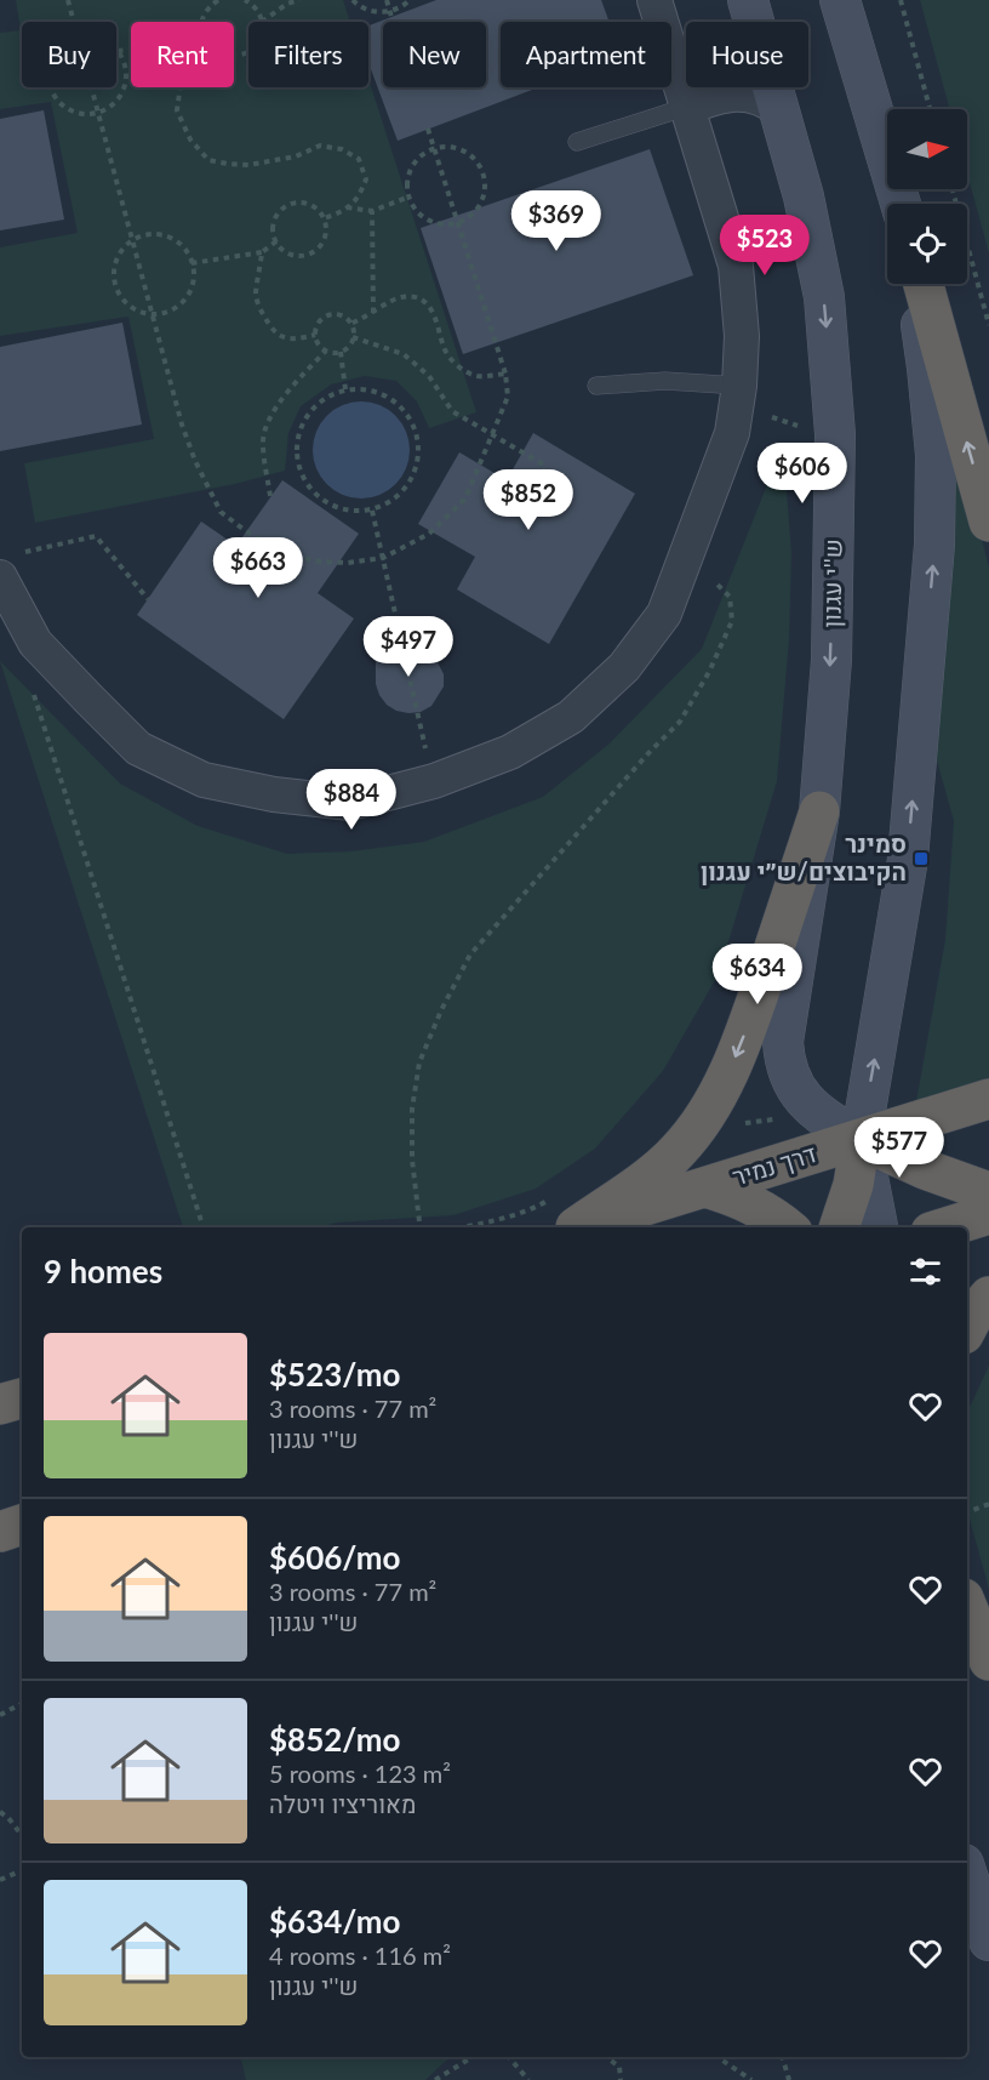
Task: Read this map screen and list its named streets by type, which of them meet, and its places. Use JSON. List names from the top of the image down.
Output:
{
  "streets": {
    "highway": ["דרך נמיר"],
    "main road": ["ש''י עגנון"]
  },
  "crossings": [
    ["ש''י עגנון", "דרך נמיר"]
  ],
  "places": {
    "transit": ["סמינר הקיבוצים/ש״י עגנון"]
  },
  "north": "right",
  "page": {
    "chip": [
      "Buy",
      "Rent",
      "Filters",
      "New",
      "Apartment",
      "House"
    ],
    "price": [
      "$369",
      "$523",
      "$606",
      "$852",
      "$663",
      "$497",
      "$884",
      "$634",
      "$577"
    ],
    "heading": "9 homes",
    "list": [
      {
        "name": "$523/mo",
        "note": "3 rooms · 77 m² · ש''י עגנון"
      },
      {
        "name": "$606/mo",
        "note": "3 rooms · 77 m² · ש''י עגנון"
      },
      {
        "name": "$852/mo",
        "note": "5 rooms · 123 m² · מאוריציו ויטלה"
      },
      {
        "name": "$634/mo",
        "note": "4 rooms · 116 m² · ש''י עגנון"
      }
    ]
  }
}
